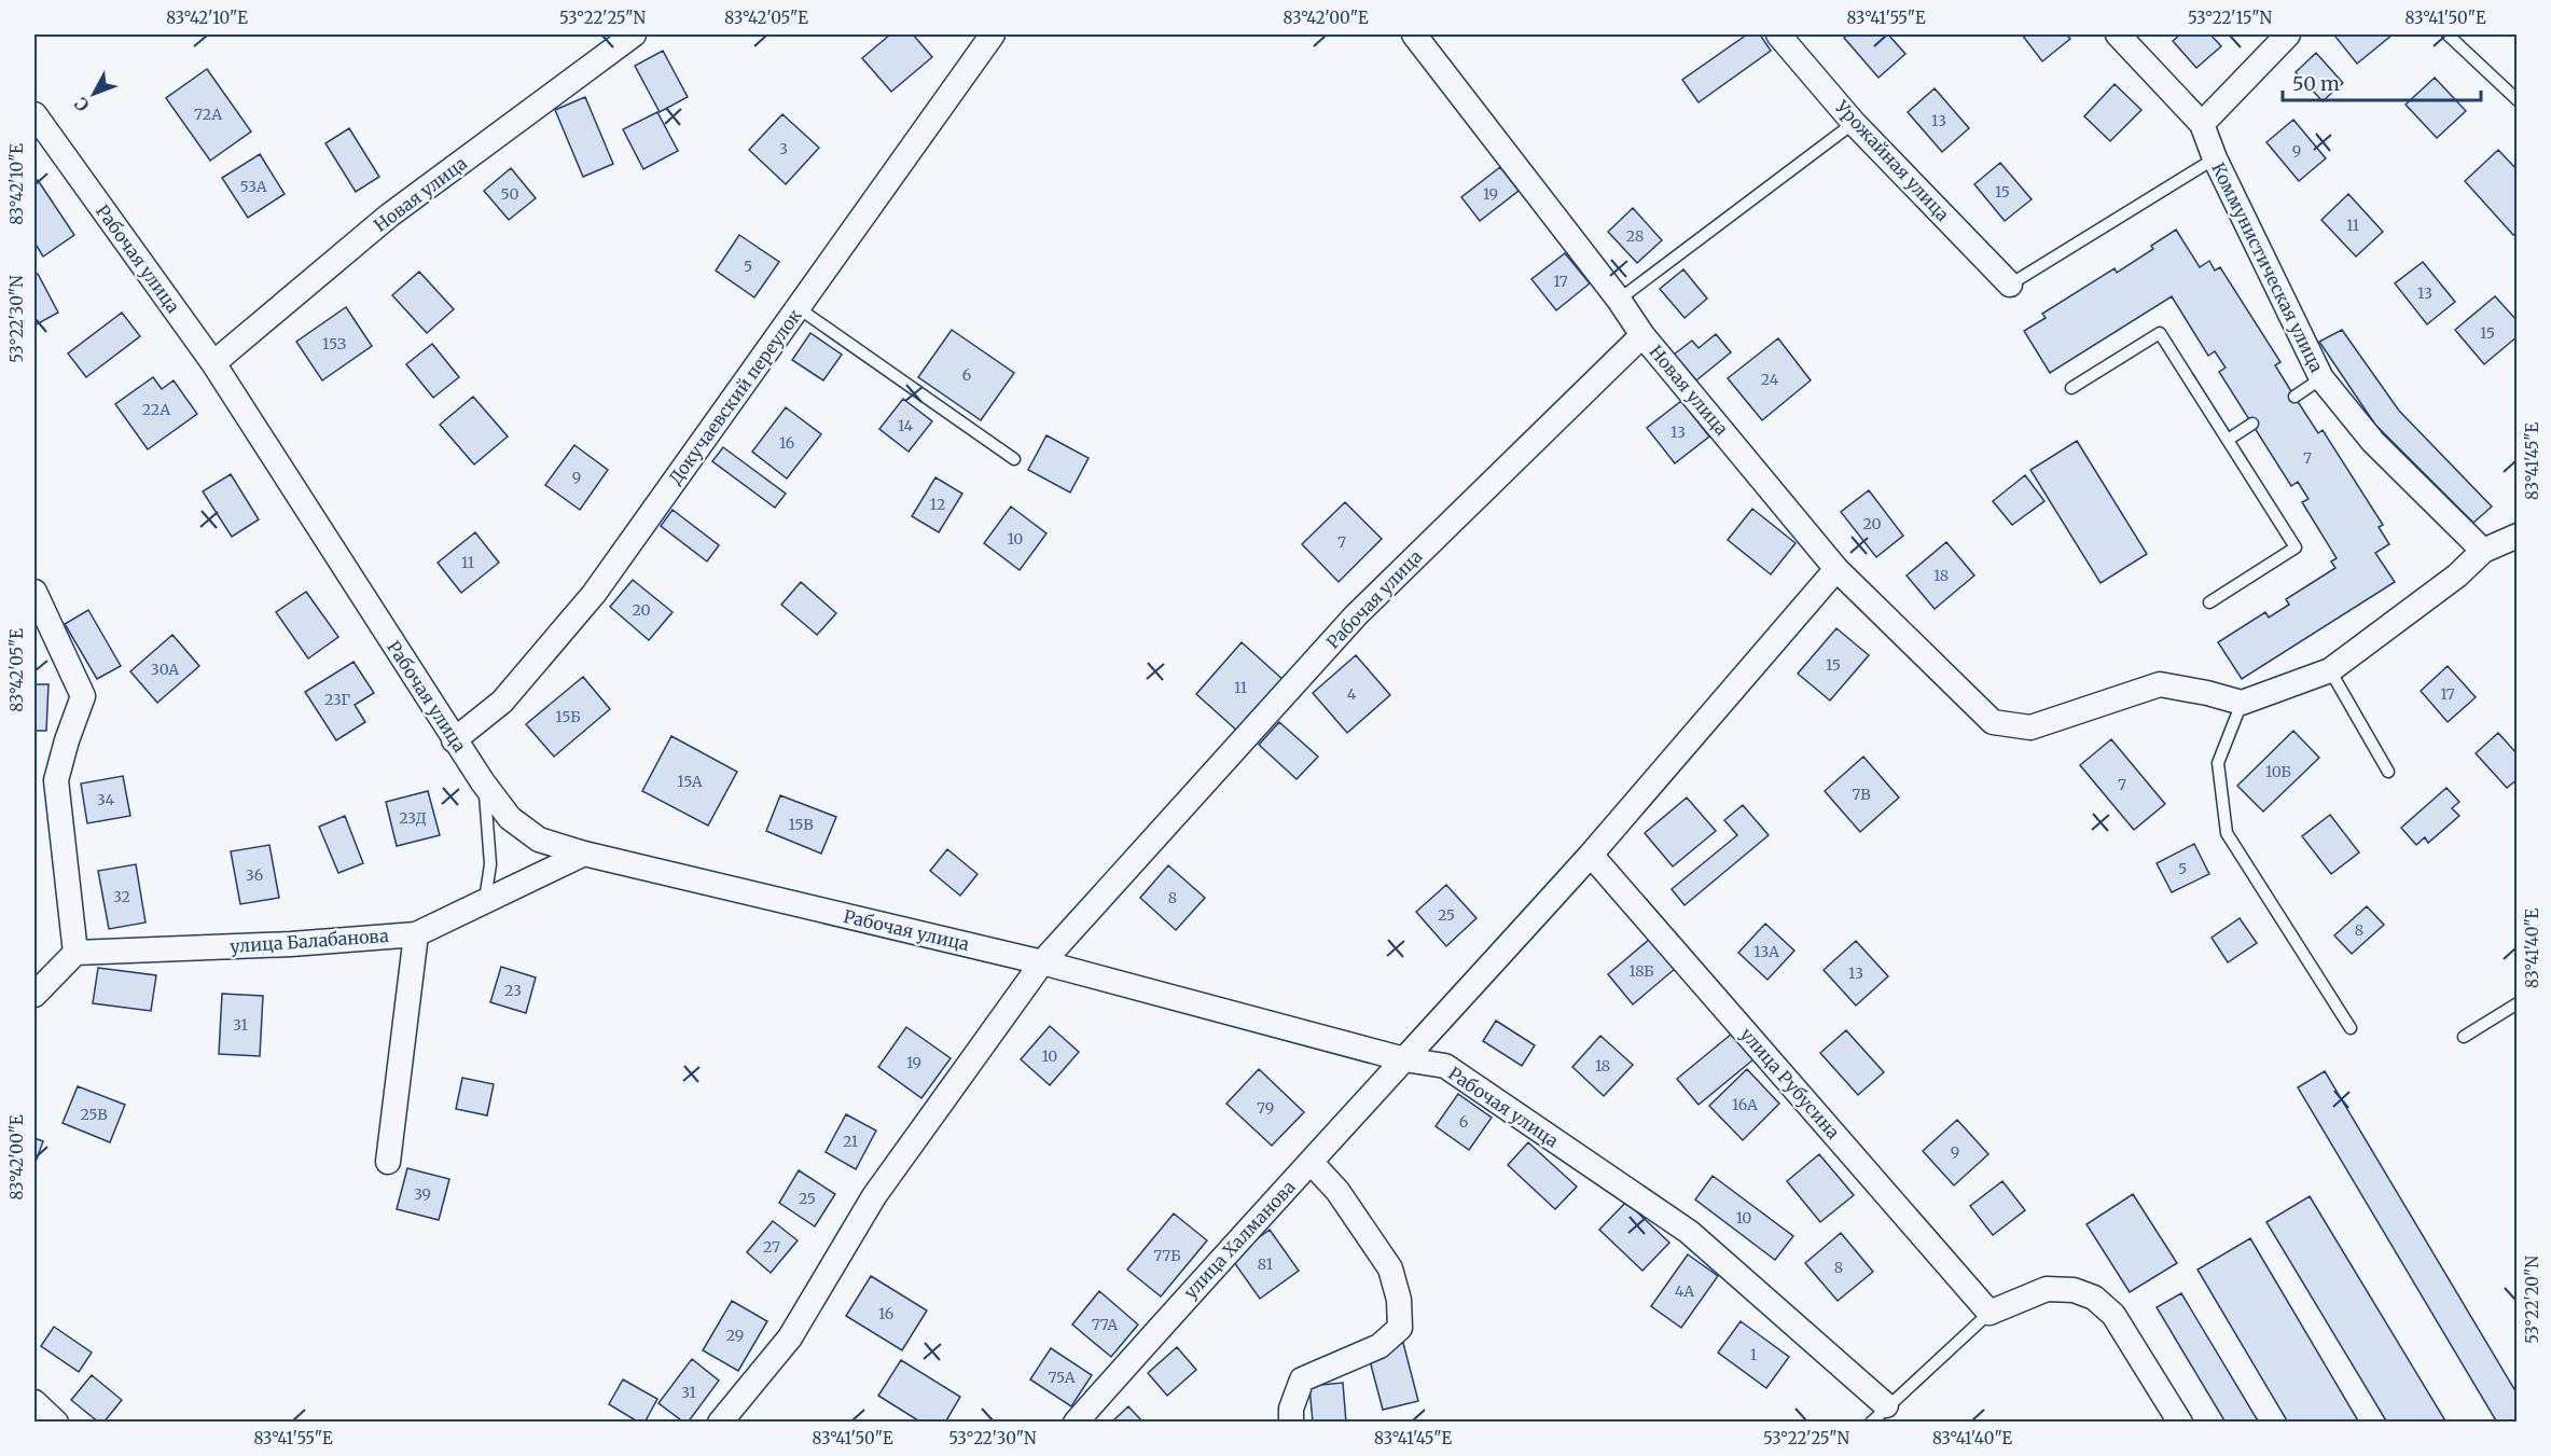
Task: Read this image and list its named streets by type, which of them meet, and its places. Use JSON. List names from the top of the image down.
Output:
{
  "streets": {
    "street": [
      "Урожайная улица",
      "Новая улица",
      "Рабочая улица",
      "Коммунистическая улица",
      "Докучаевский переулок",
      "улица Балабанова",
      "улица Рубусина",
      "улица Халманова"
    ]
  },
  "crossings": [
    ["Новая улица", "Рабочая улица"],
    ["Рабочая улица", "Докучаевский переулок"],
    ["Рабочая улица", "улица Балабанова"],
    ["Рабочая улица", "улица Халманова"]
  ],
  "house_numbers": [
    "72А",
    "13",
    "3",
    "9",
    "53А",
    "15",
    "50",
    "19",
    "11",
    "28",
    "5",
    "17",
    "13",
    "15",
    "15З",
    "6",
    "24",
    "22А",
    "14",
    "13",
    "16",
    "7",
    "9",
    "12",
    "20",
    "10",
    "7",
    "11",
    "18",
    "20",
    "15",
    "30А",
    "11",
    "4",
    "17",
    "23Г",
    "15Б",
    "10Б",
    "15А",
    "7",
    "7В",
    "34",
    "23Д",
    "15В",
    "5",
    "36",
    "32",
    "8",
    "25",
    "8",
    "13А",
    "18Б",
    "13",
    "23",
    "31",
    "10",
    "19",
    "18",
    "16А",
    "79",
    "25В",
    "6",
    "21",
    "9",
    "39",
    "25",
    "10",
    "27",
    "77Б",
    "81",
    "8",
    "4А",
    "16",
    "77А",
    "29",
    "1",
    "75А",
    "31"
  ],
  "scale_bar": "50 m",
  "north": "bottom left",
  "coordinates": [
    "83°42'10\"E",
    "53°22'25\"N",
    "83°42'05\"E",
    "83°42'00\"E",
    "83°41'55\"E",
    "53°22'15\"N",
    "83°41'50\"E",
    "53°22'30\"N",
    "83°41'45\"E",
    "83°41'40\"E",
    "53°22'20\"N"
  ]
}
